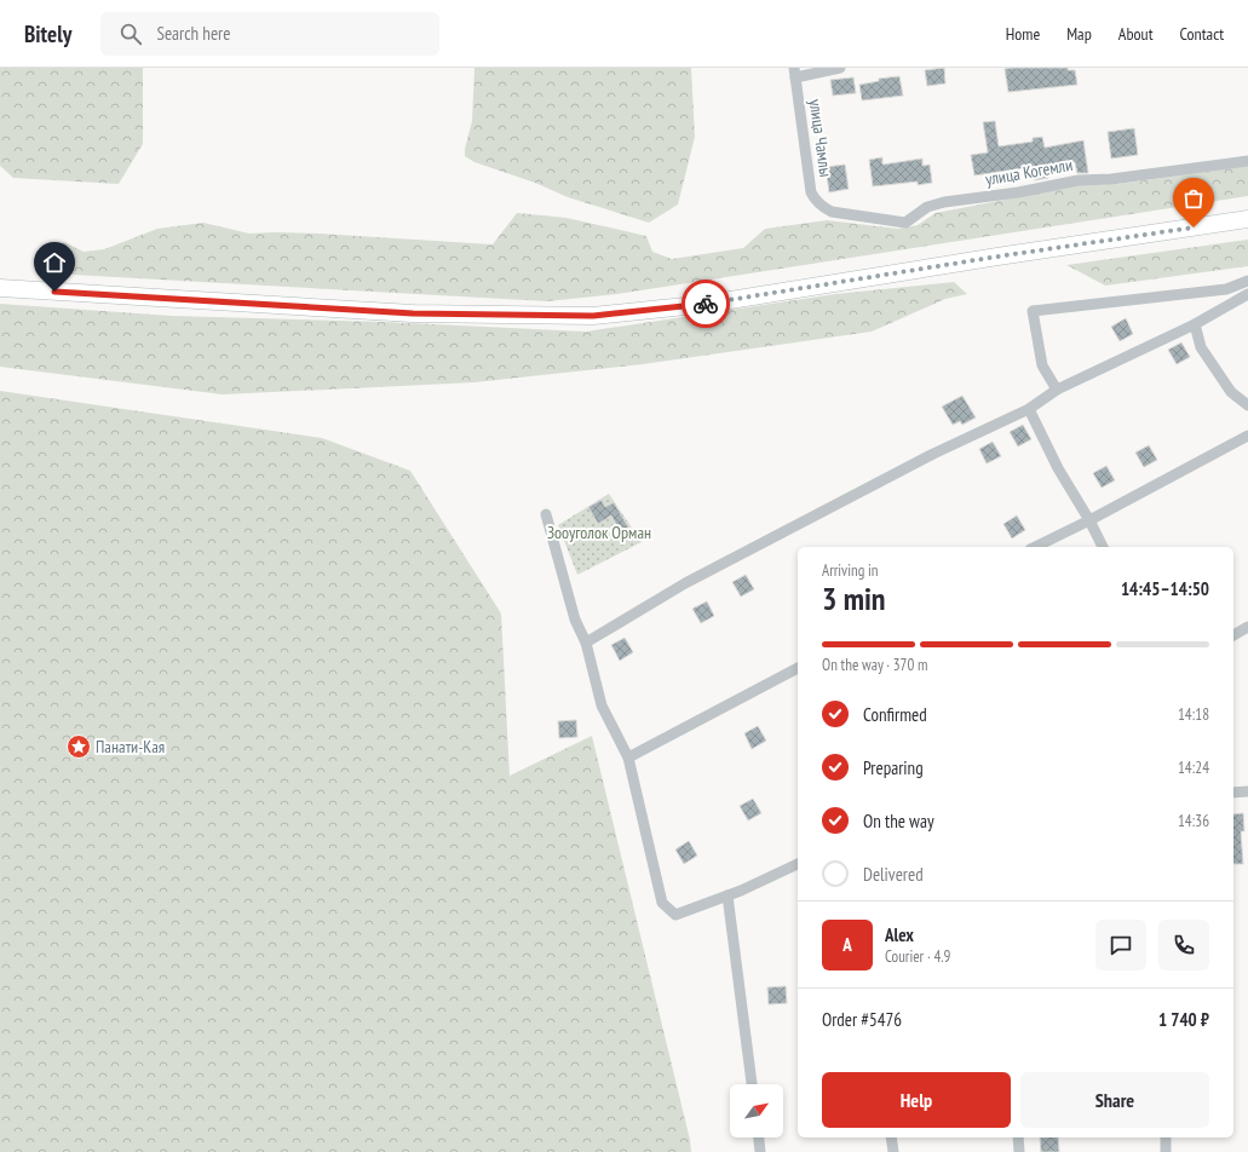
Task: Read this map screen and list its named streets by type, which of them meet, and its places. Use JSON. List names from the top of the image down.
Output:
{
  "streets": {
    "street": ["улица Чамлы", "улица Когемли"]
  },
  "crossings": [
    ["улица Чамлы", "улица Когемли"]
  ],
  "parks": ["Зооуголок Орман"],
  "places": {
    "place": ["Панати-Кая"]
  },
  "north": "top right",
  "page": {
    "header": "Bitely",
    "search": "Search here",
    "nav": [
      "Home",
      "Map",
      "About",
      "Contact"
    ],
    "heading": ["3 min", "Arriving in", "14:45–14:50"],
    "panel": [
      "Alex",
      "Courier · 4.9",
      "Order #5476",
      "1 740 ₽"
    ],
    "bar": "On the way · 370 m",
    "list": [
      ["Confirmed", "14:18"],
      ["Preparing", "14:24"],
      ["On the way", "14:36"],
      "Delivered"
    ],
    "round": "A",
    "buttons": ["Help", "Share"]
  }
}
